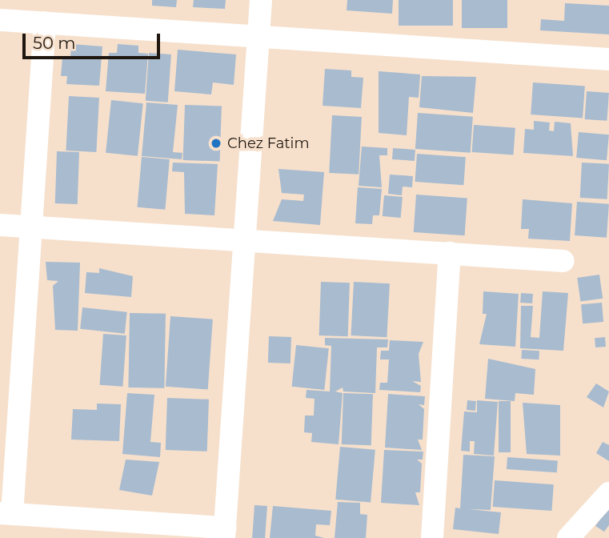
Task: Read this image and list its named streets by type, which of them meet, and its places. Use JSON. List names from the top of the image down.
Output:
{
  "places": ["Chez Fatim"],
  "scale_bar": "50 m"
}
